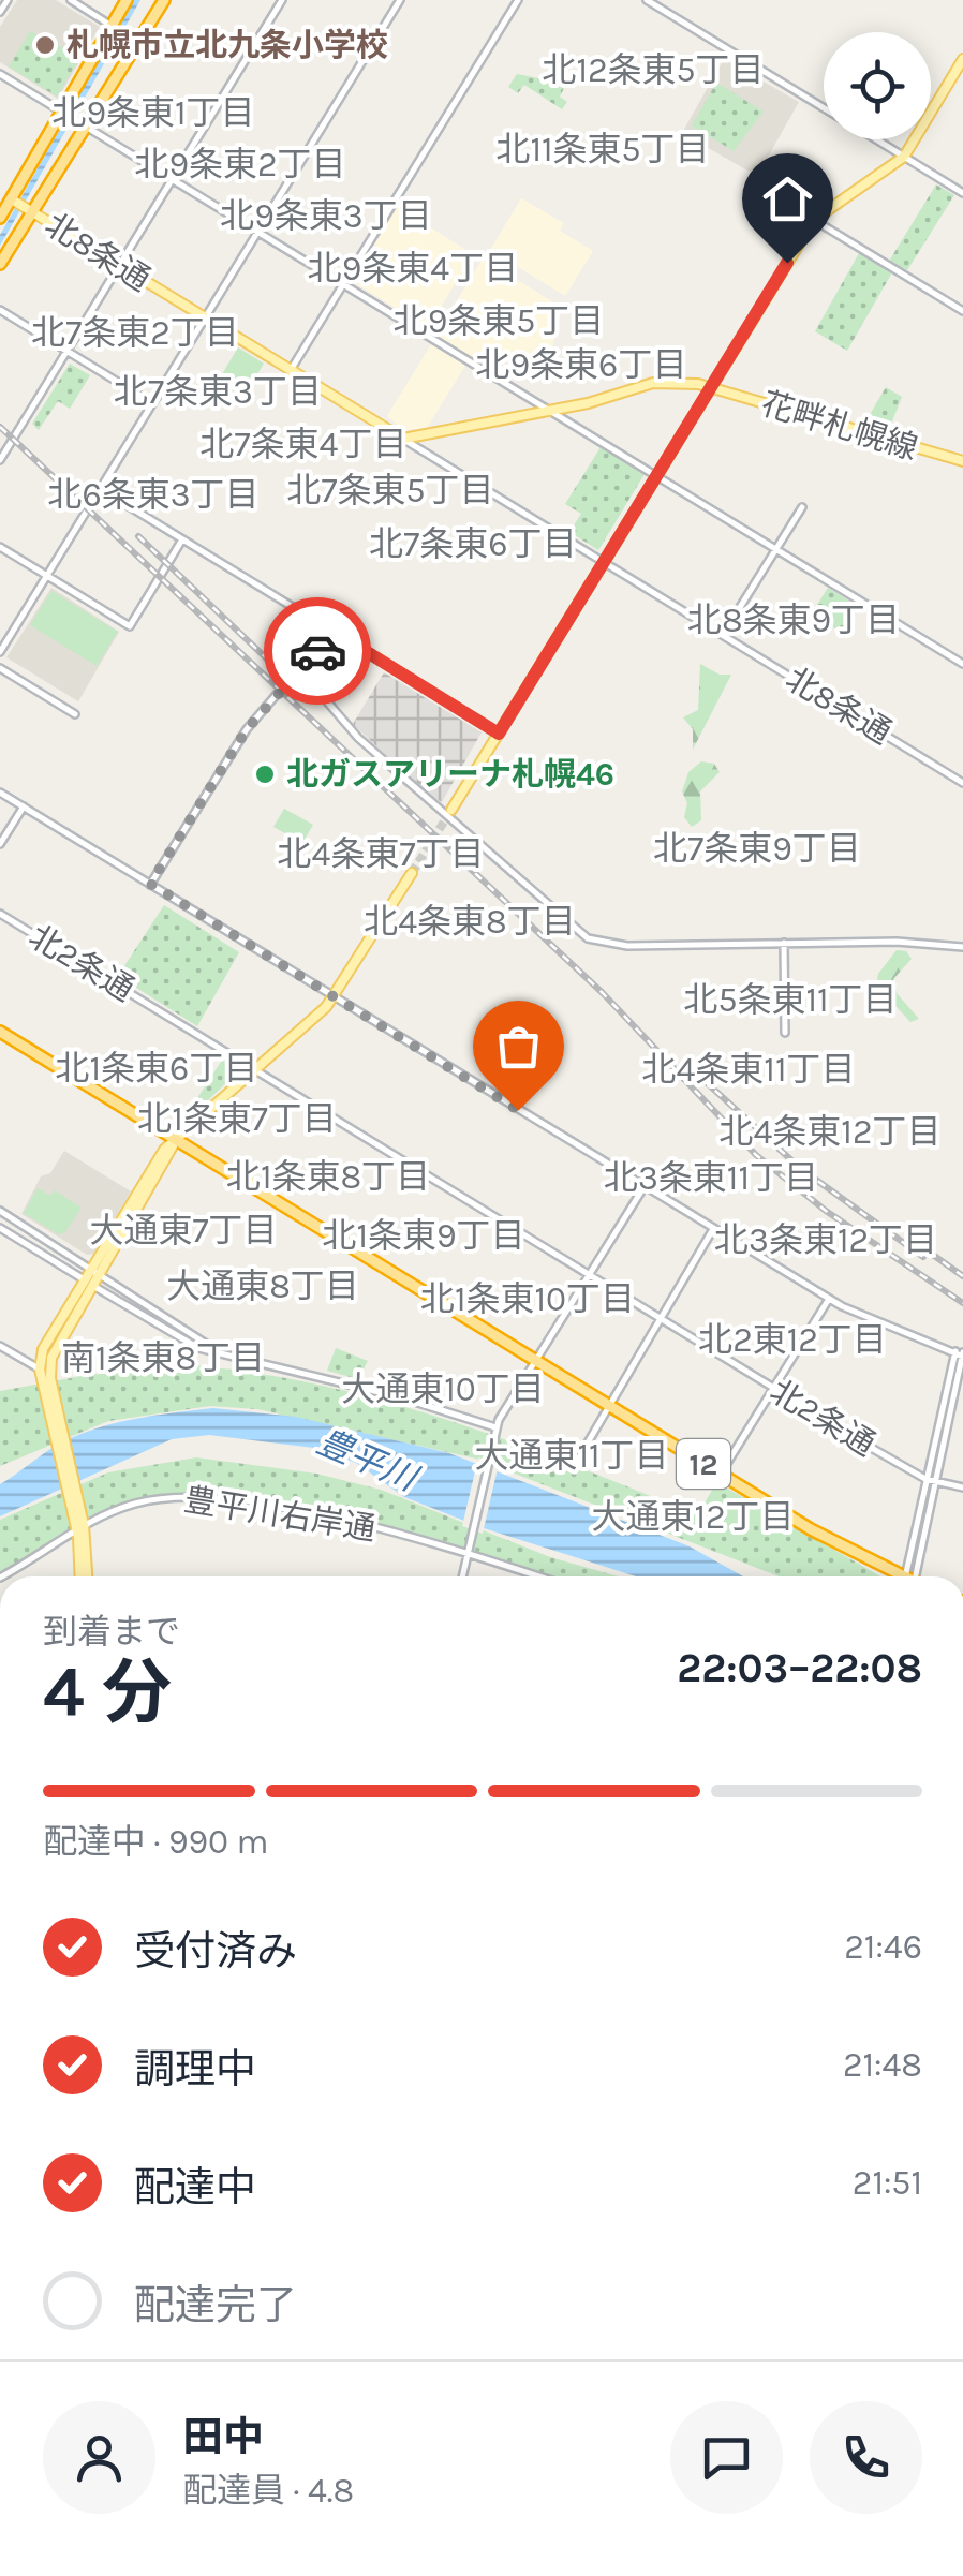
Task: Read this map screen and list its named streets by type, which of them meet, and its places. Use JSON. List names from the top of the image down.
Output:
{
  "streets": {
    "highway": ["12"],
    "main road": ["北8条通", "花畔札幌線"],
    "street": ["北2条通", "豊平川右岸通"]
  },
  "crossings": [
    ["北8条通", "花畔札幌線"]
  ],
  "districts": [
    "北12条東5丁目",
    "北9条東1丁目",
    "北11条東5丁目",
    "北9条東2丁目",
    "北9条東3丁目",
    "北9条東4丁目",
    "北9条東5丁目",
    "北7条東2丁目",
    "北9条東6丁目",
    "北7条東3丁目",
    "北7条東4丁目",
    "北7条東5丁目",
    "北6条東3丁目",
    "北7条東6丁目",
    "北8条東9丁目",
    "北7条東9丁目",
    "北4条東7丁目",
    "北4条東8丁目",
    "北5条東11丁目",
    "北1条東6丁目",
    "北4条東11丁目",
    "北1条東7丁目",
    "北4条東12丁目",
    "北1条東8丁目",
    "北3条東11丁目",
    "大通東7丁目",
    "北1条東9丁目",
    "北3条東12丁目",
    "大通東8丁目",
    "北1条東10丁目",
    "北2東12丁目",
    "南1条東8丁目",
    "大通東10丁目",
    "大通東11丁目",
    "大通東12丁目"
  ],
  "water": ["豊平川"],
  "places": ["札幌市立北九条小学校", "北ガスアリーナ札幌46"],
  "page": {
    "heading": ["4 分", "到着まで", "22:03–22:08"],
    "panel": ["田中", "配達員 · 4.8"],
    "bar": "配達中 · 990 m",
    "list": [
      ["受付済み", "21:46"],
      ["調理中", "21:48"],
      ["配達中", "21:51"],
      "配達完了"
    ]
  }
}
